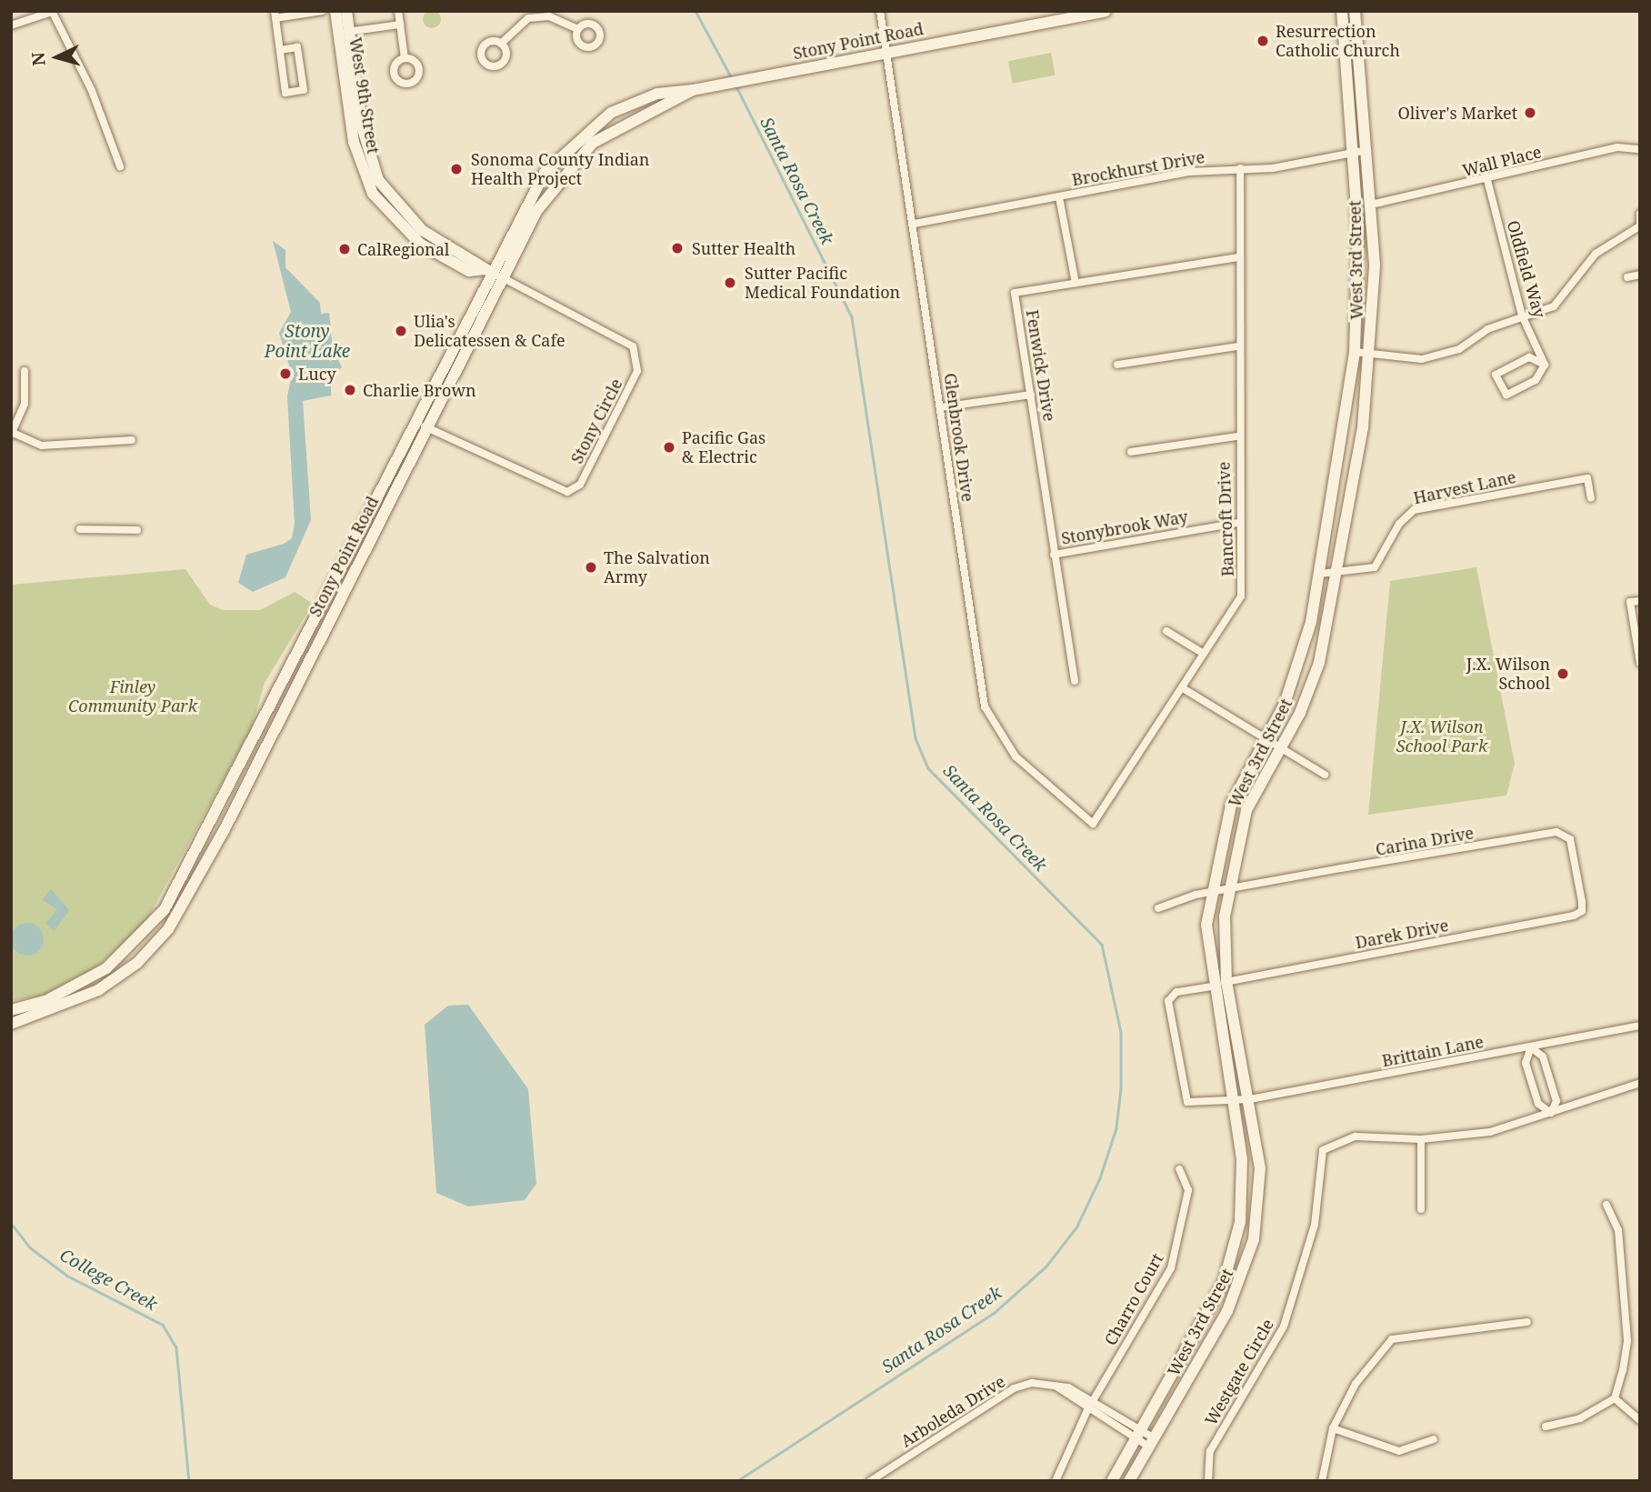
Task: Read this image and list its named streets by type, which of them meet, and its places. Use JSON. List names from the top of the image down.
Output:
{
  "streets": {
    "main road": ["Stony Point Road", "West 9th Street", "West 3rd Street"],
    "street": [
      "Wall Place",
      "Brockhurst Drive",
      "Oldfield Way",
      "Fenwick Drive",
      "Stony Circle",
      "Glenbrook Drive",
      "Harvest Lane",
      "Bancroft Drive",
      "Stonybrook Way",
      "Carina Drive",
      "Darek Drive",
      "Brittain Lane",
      "Charro Court",
      "Westgate Circle",
      "Arboleda Drive"
    ]
  },
  "crossings": [
    ["Stony Point Road", "West 9th Street"],
    ["Stony Point Road", "Stony Circle"],
    ["Stony Point Road", "Glenbrook Drive"],
    ["West 9th Street", "Stony Circle"],
    ["Wall Place", "West 3rd Street"],
    ["Wall Place", "Oldfield Way"],
    ["Brockhurst Drive", "West 3rd Street"],
    ["Brockhurst Drive", "Glenbrook Drive"],
    ["Brockhurst Drive", "Bancroft Drive"],
    ["West 3rd Street", "Harvest Lane"],
    ["West 3rd Street", "Carina Drive"],
    ["West 3rd Street", "Darek Drive"],
    ["West 3rd Street", "Brittain Lane"],
    ["West 3rd Street", "Arboleda Drive"],
    ["Fenwick Drive", "Bancroft Drive"],
    ["Fenwick Drive", "Stonybrook Way"],
    ["Glenbrook Drive", "Bancroft Drive"],
    ["Bancroft Drive", "Stonybrook Way"],
    ["Carina Drive", "Darek Drive"],
    ["Charro Court", "Arboleda Drive"]
  ],
  "water": ["Santa Rosa Creek", "Stony Point Lake", "College Creek"],
  "parks": ["Finley Community Park", "J.X. Wilson School Park"],
  "places": [
    "Resurrection Catholic Church",
    "Oliver's Market",
    "Sonoma County Indian Health Project",
    "Sutter Health",
    "CalRegional",
    "Sutter Pacific Medical Foundation",
    "Ulia's Delicatessen & Cafe",
    "Lucy",
    "Charlie Brown",
    "Pacific Gas & Electric",
    "The Salvation Army",
    "J.X. Wilson School"
  ],
  "north": "left"
}
